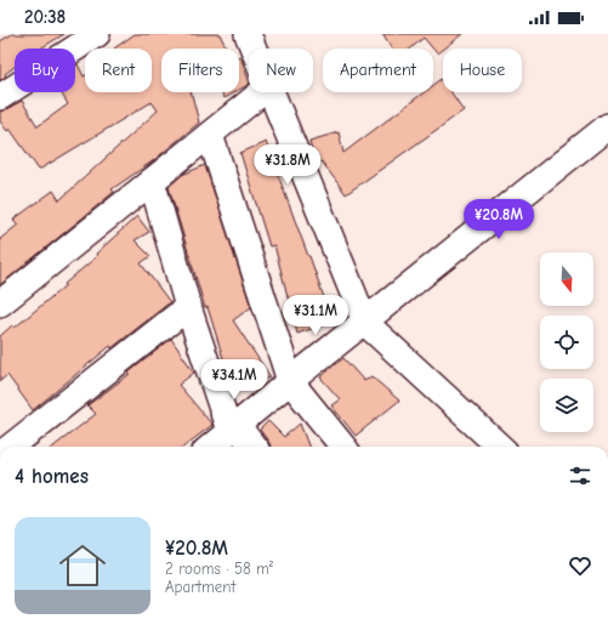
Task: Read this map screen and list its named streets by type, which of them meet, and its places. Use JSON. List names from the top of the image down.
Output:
{
  "north": "bottom",
  "page": {
    "status": "20:38",
    "chip": [
      "Buy",
      "Rent",
      "Filters",
      "New",
      "Apartment",
      "House"
    ],
    "price": [
      "¥31.8M",
      "¥20.8M",
      "¥31.1M",
      "¥34.1M"
    ],
    "heading": "4 homes",
    "list": [
      {
        "name": "¥20.8M",
        "note": "2 rooms · 58 m² · Apartment"
      }
    ]
  }
}
